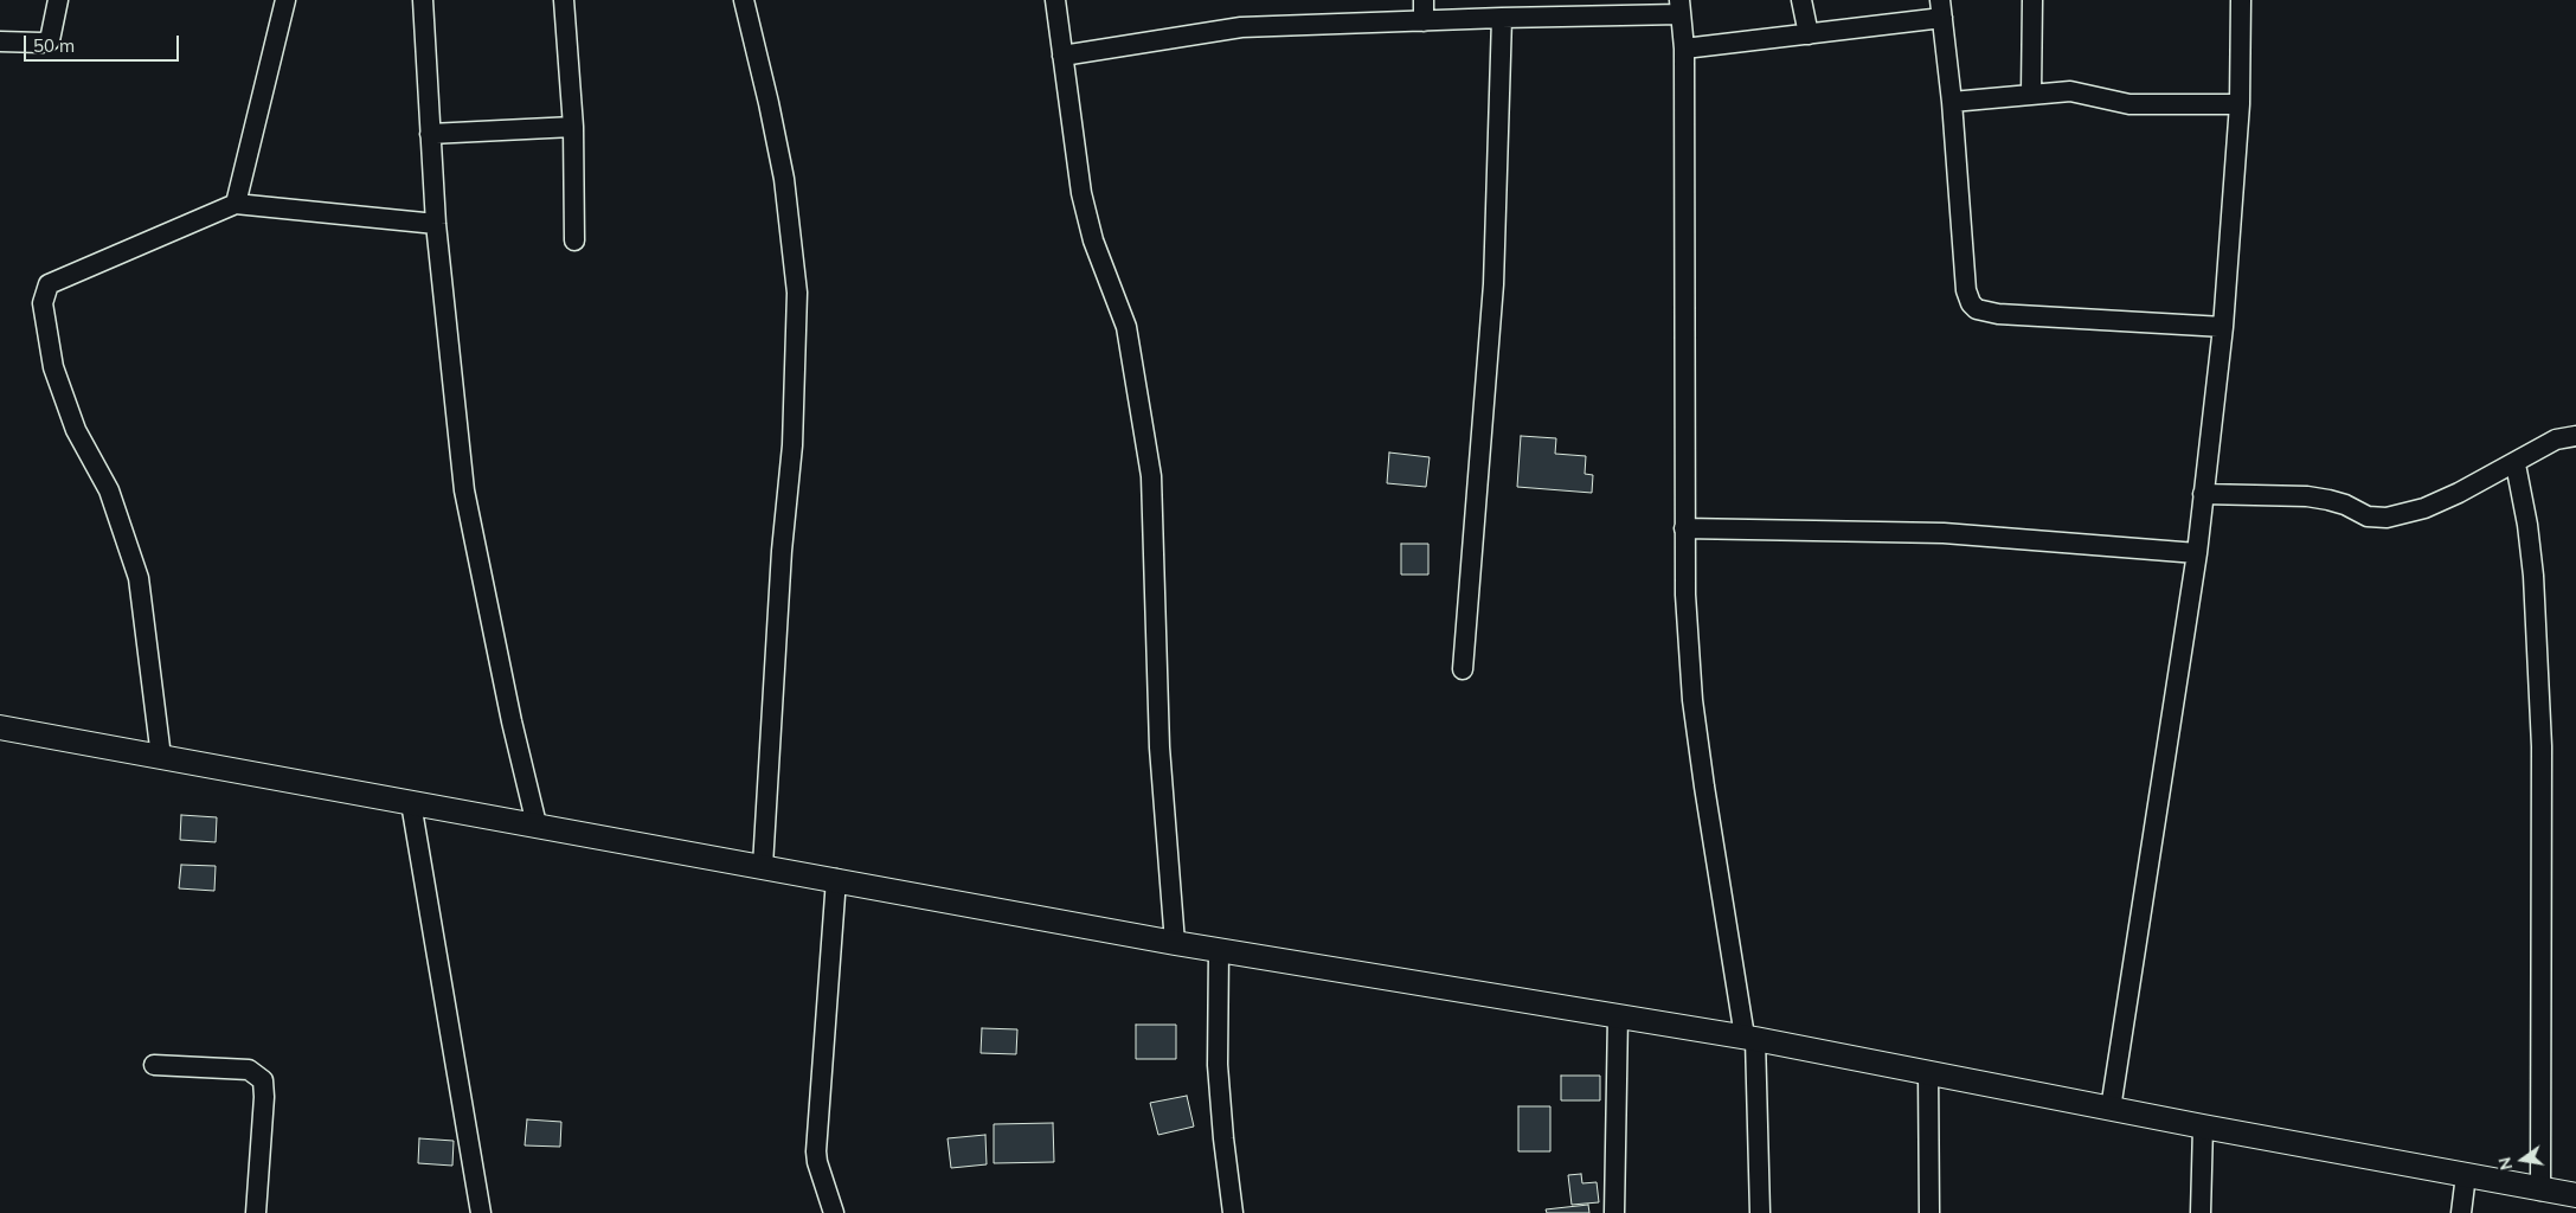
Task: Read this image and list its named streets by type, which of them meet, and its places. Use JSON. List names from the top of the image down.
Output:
{
  "scale_bar": "50 m",
  "north": "left"
}
